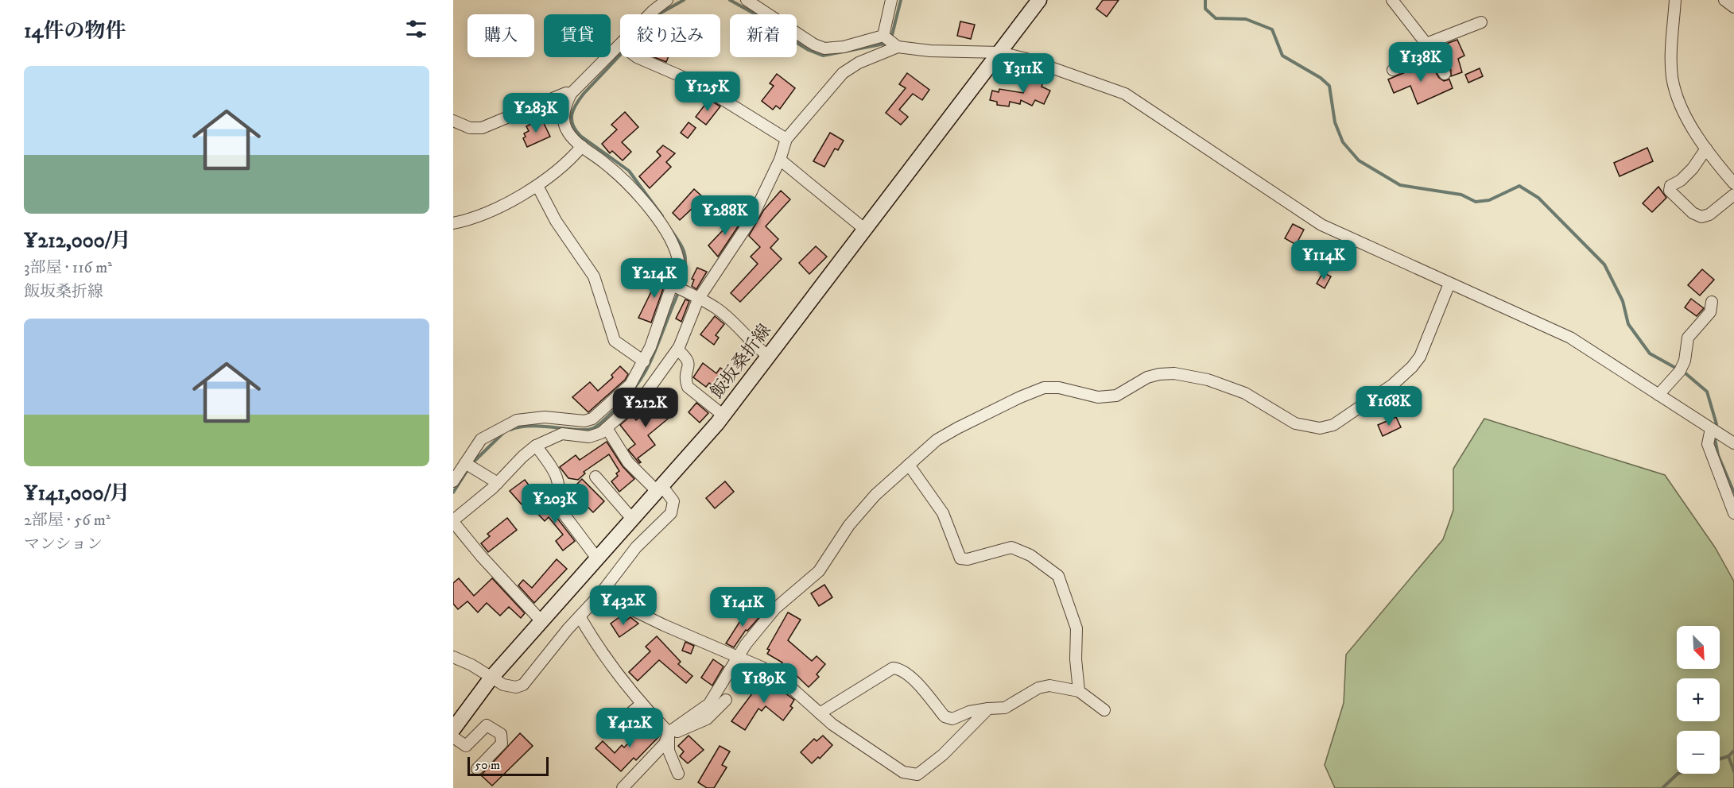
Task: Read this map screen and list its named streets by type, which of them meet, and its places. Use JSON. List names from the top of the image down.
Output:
{
  "streets": {
    "main road": ["飯坂桑折線"]
  },
  "scale_bar": "50 m",
  "north": "bottom right",
  "page": {
    "heading": "14件の物件",
    "chip": [
      "購入",
      "賃貸",
      "絞り込み",
      "新着"
    ],
    "price": [
      "¥138K",
      "¥311K",
      "¥125K",
      "¥283K",
      "¥288K",
      "¥114K",
      "¥214K",
      "¥168K",
      "¥212K",
      "¥203K",
      "¥432K",
      "¥141K",
      "¥189K",
      "¥412K"
    ],
    "list": [
      {
        "name": "¥212,000/月",
        "note": "3部屋 · 116 m² · 飯坂桑折線"
      },
      {
        "name": "¥141,000/月",
        "note": "2部屋 · 56 m² · マンション"
      }
    ],
    "map_buttons": ["+", "−"],
    "scale": "50 m"
  }
}
